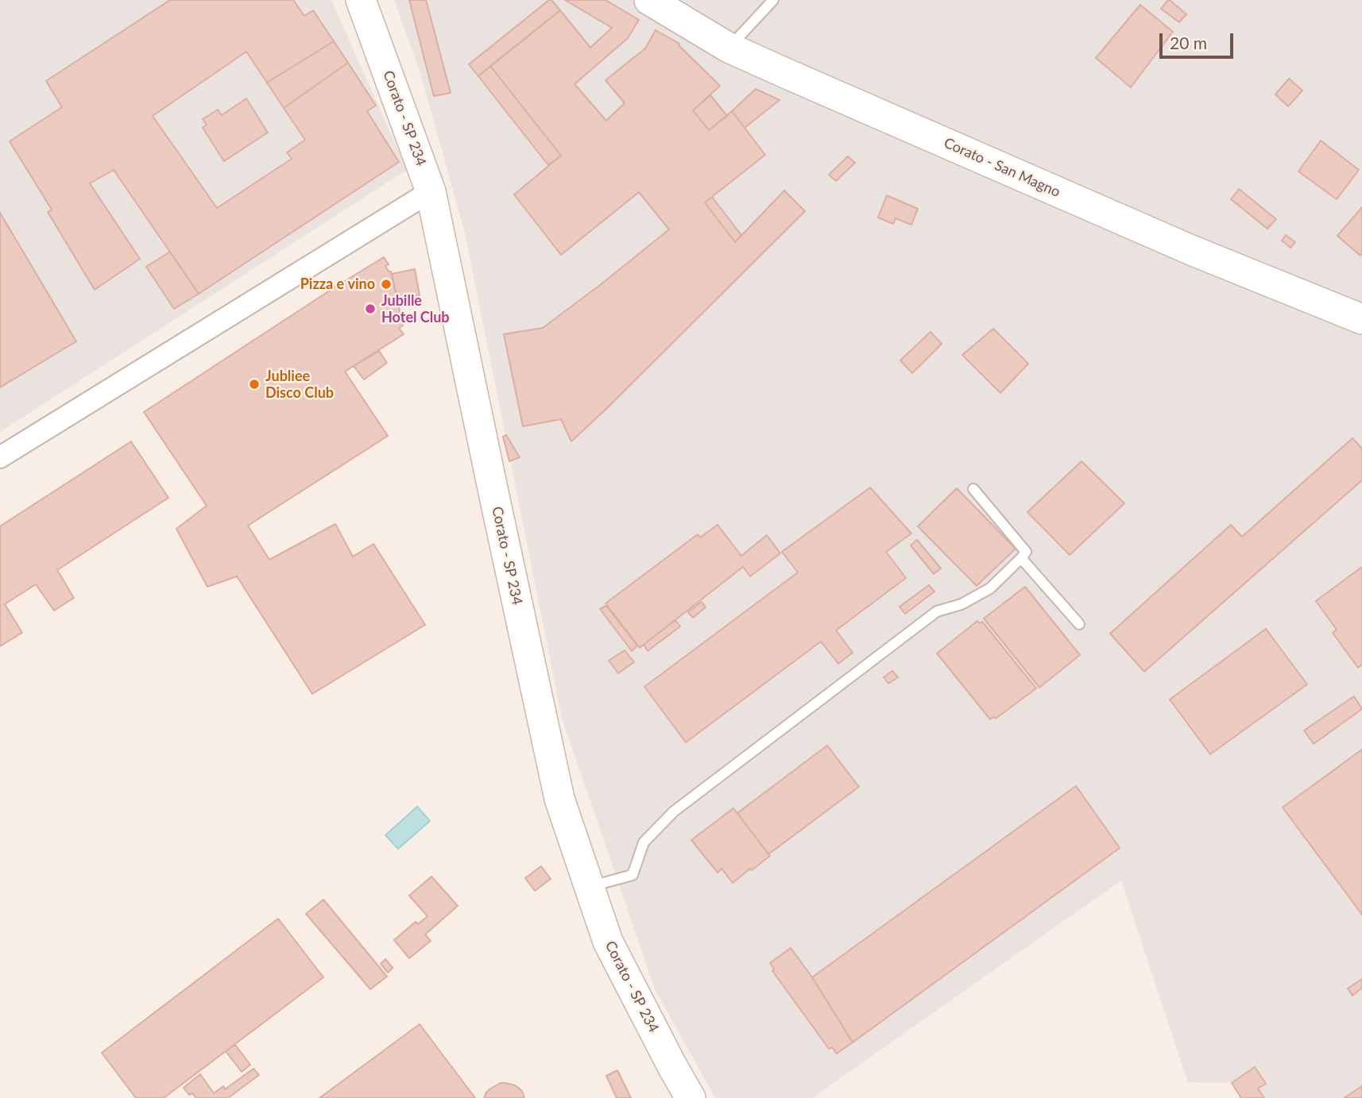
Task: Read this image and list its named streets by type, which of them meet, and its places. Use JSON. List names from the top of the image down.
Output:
{
  "streets": {
    "main road": ["Corato - SP 234", "Corato - San Magno"]
  },
  "places": ["Pizza e vino", "Jubille Hotel Club", "Jubliee Disco Club"],
  "scale_bar": "20 m"
}
